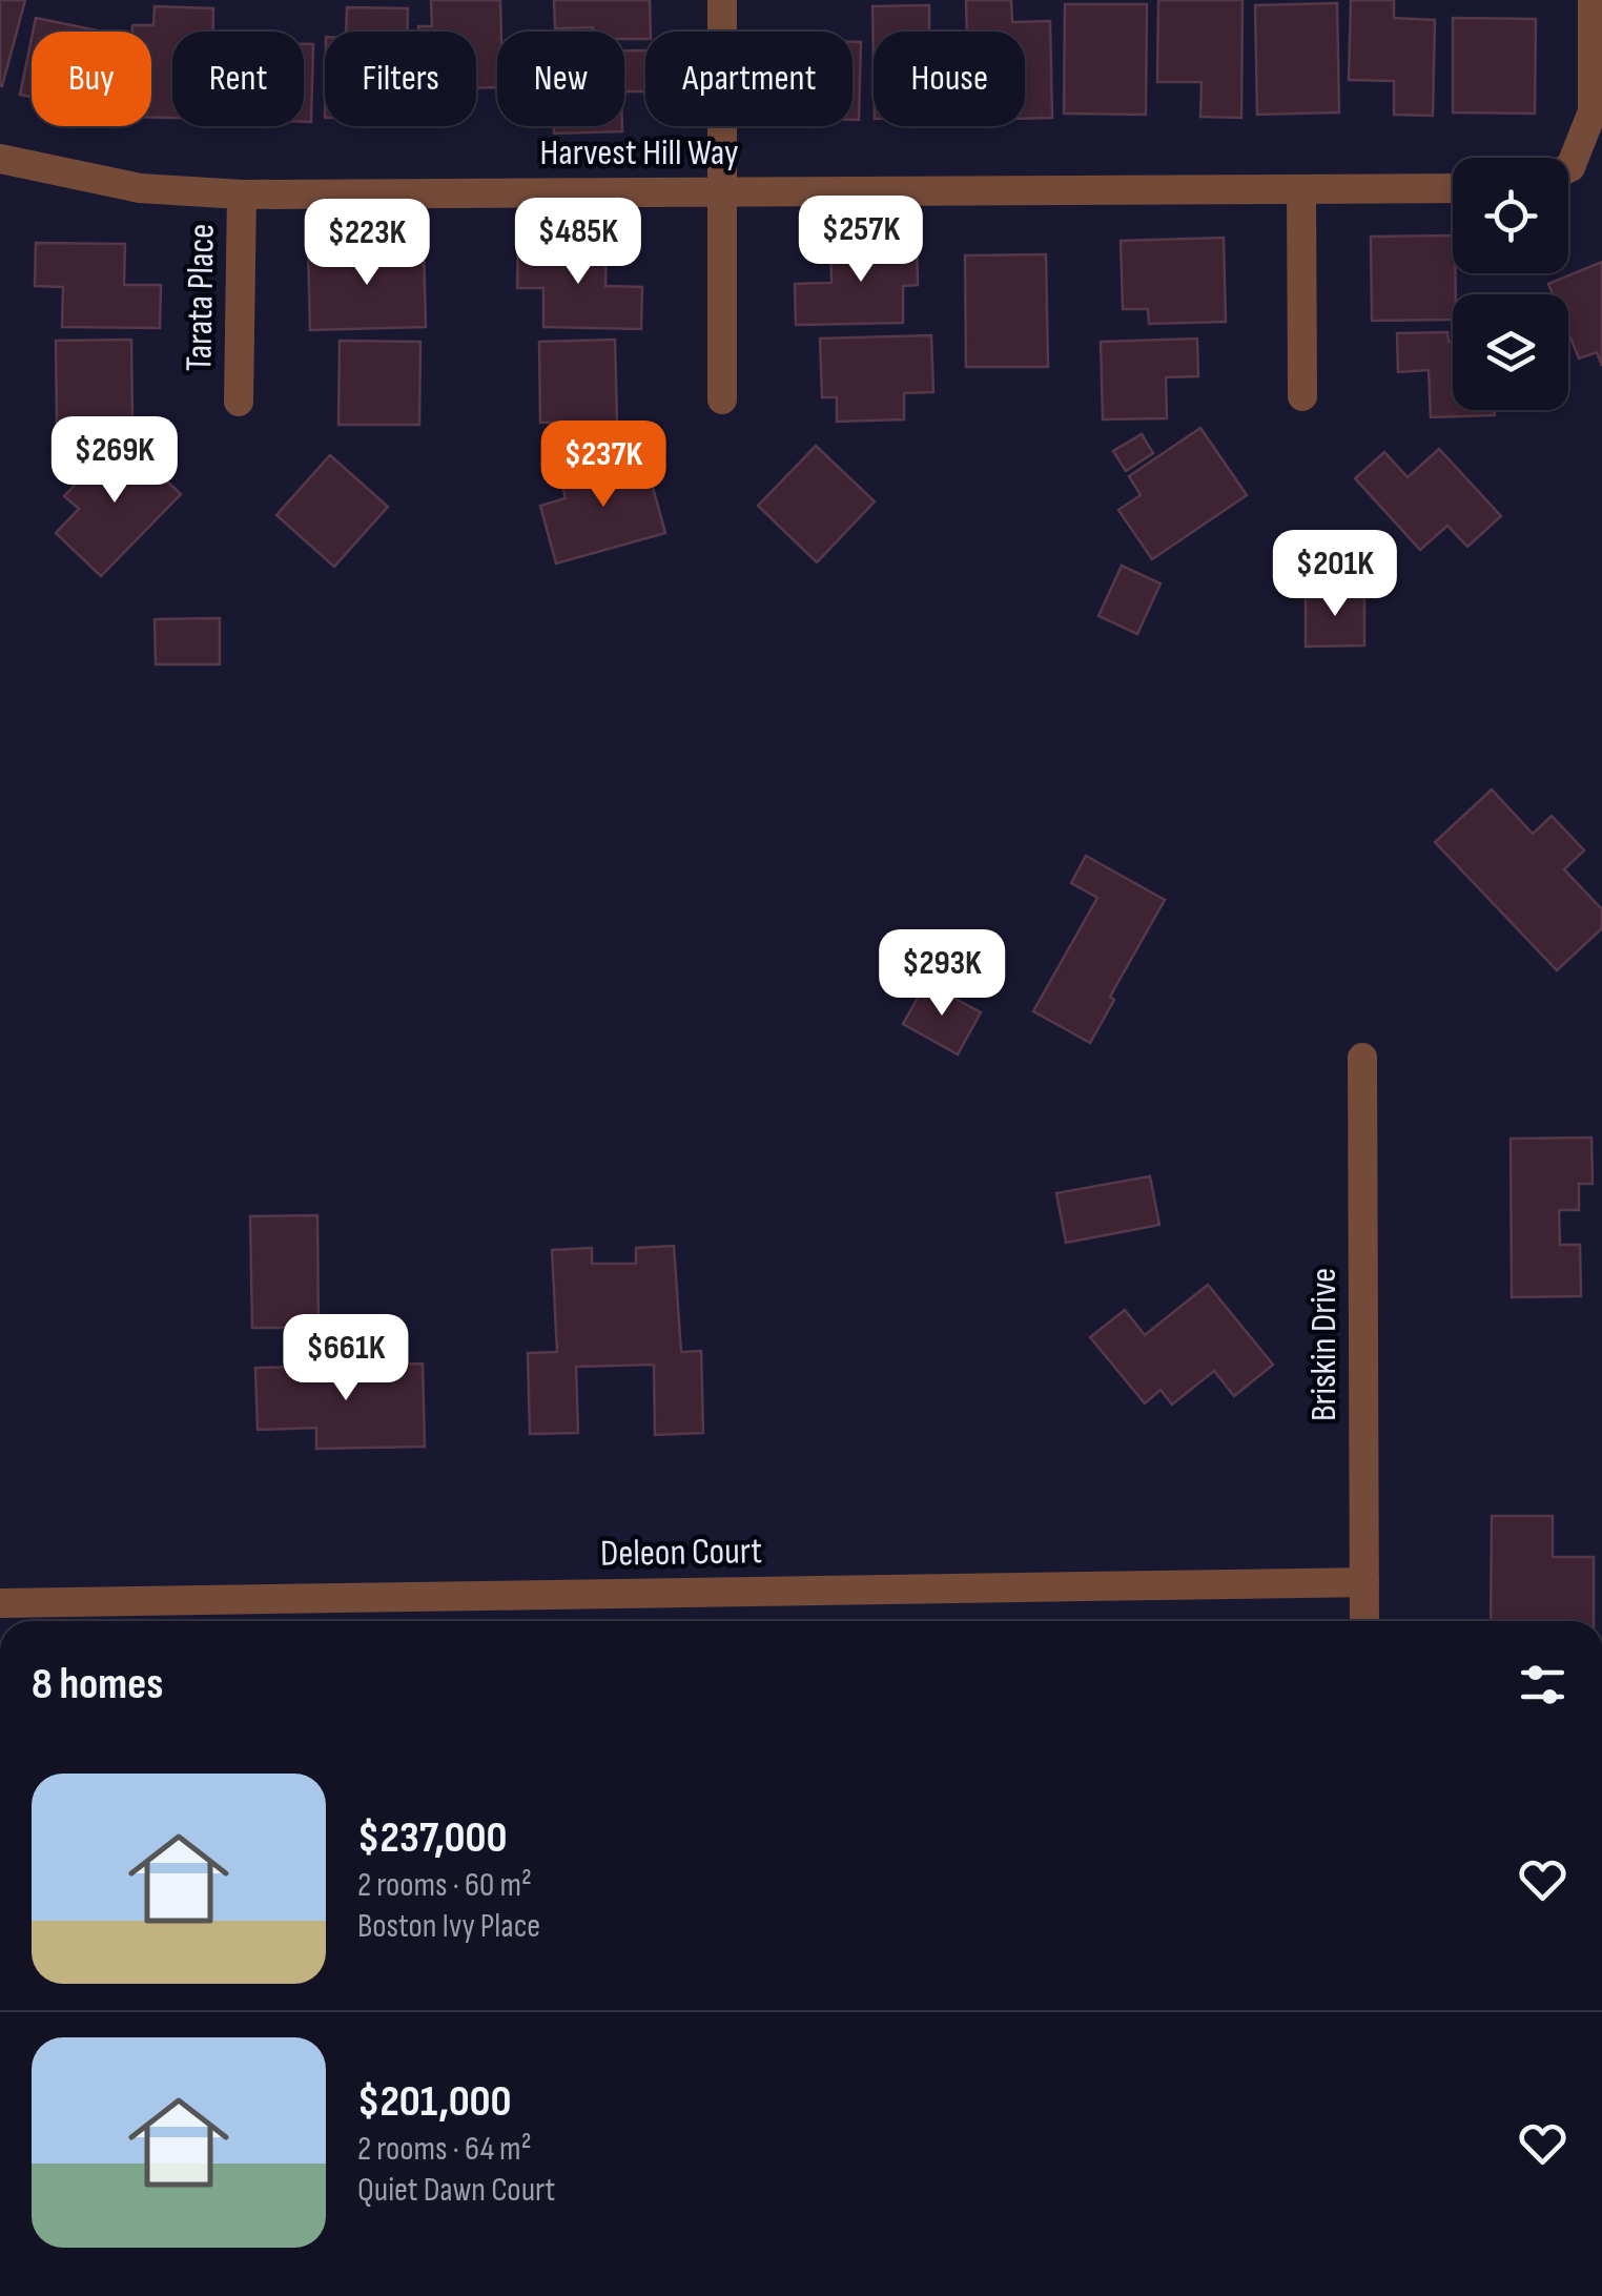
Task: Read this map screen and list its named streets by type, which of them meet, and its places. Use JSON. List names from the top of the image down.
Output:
{
  "streets": {
    "street": [
      "Harvest Hill Way",
      "Tarata Place",
      "Briskin Drive",
      "Deleon Court"
    ]
  },
  "crossings": [
    ["Harvest Hill Way", "Tarata Place"],
    ["Briskin Drive", "Deleon Court"]
  ],
  "page": {
    "chip": [
      "Buy",
      "Rent",
      "Filters",
      "New",
      "Apartment",
      "House"
    ],
    "price": [
      "$257K",
      "$485K",
      "$223K",
      "$269K",
      "$237K",
      "$201K",
      "$293K",
      "$661K"
    ],
    "heading": "8 homes",
    "list": [
      {
        "name": "$237,000",
        "note": "2 rooms · 60 m² · Boston Ivy Place"
      },
      {
        "name": "$201,000",
        "note": "2 rooms · 64 m² · Quiet Dawn Court"
      }
    ]
  }
}
